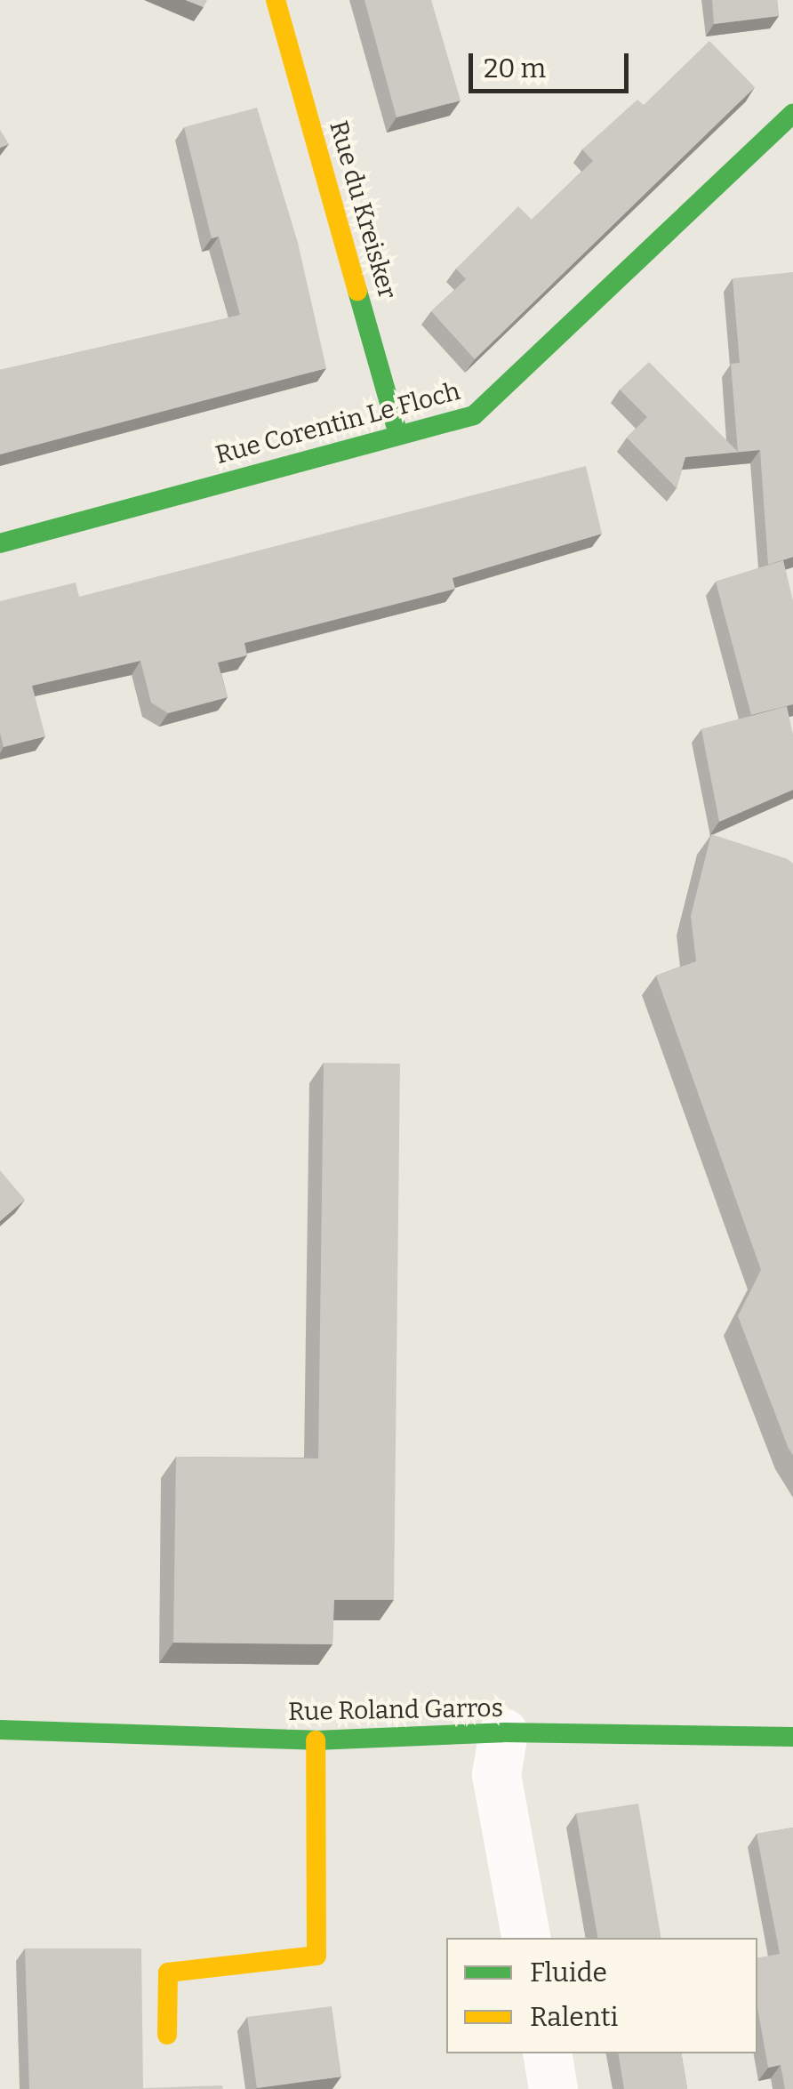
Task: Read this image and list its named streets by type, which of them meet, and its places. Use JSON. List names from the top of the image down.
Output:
{
  "streets": {
    "street": ["Rue du Kreisker", "Rue Corentin Le Floch", "Rue Roland Garros"]
  },
  "crossings": [
    ["Rue du Kreisker", "Rue Corentin Le Floch"]
  ],
  "legend": ["Fluide", "Ralenti"],
  "scale_bar": "20 m"
}
